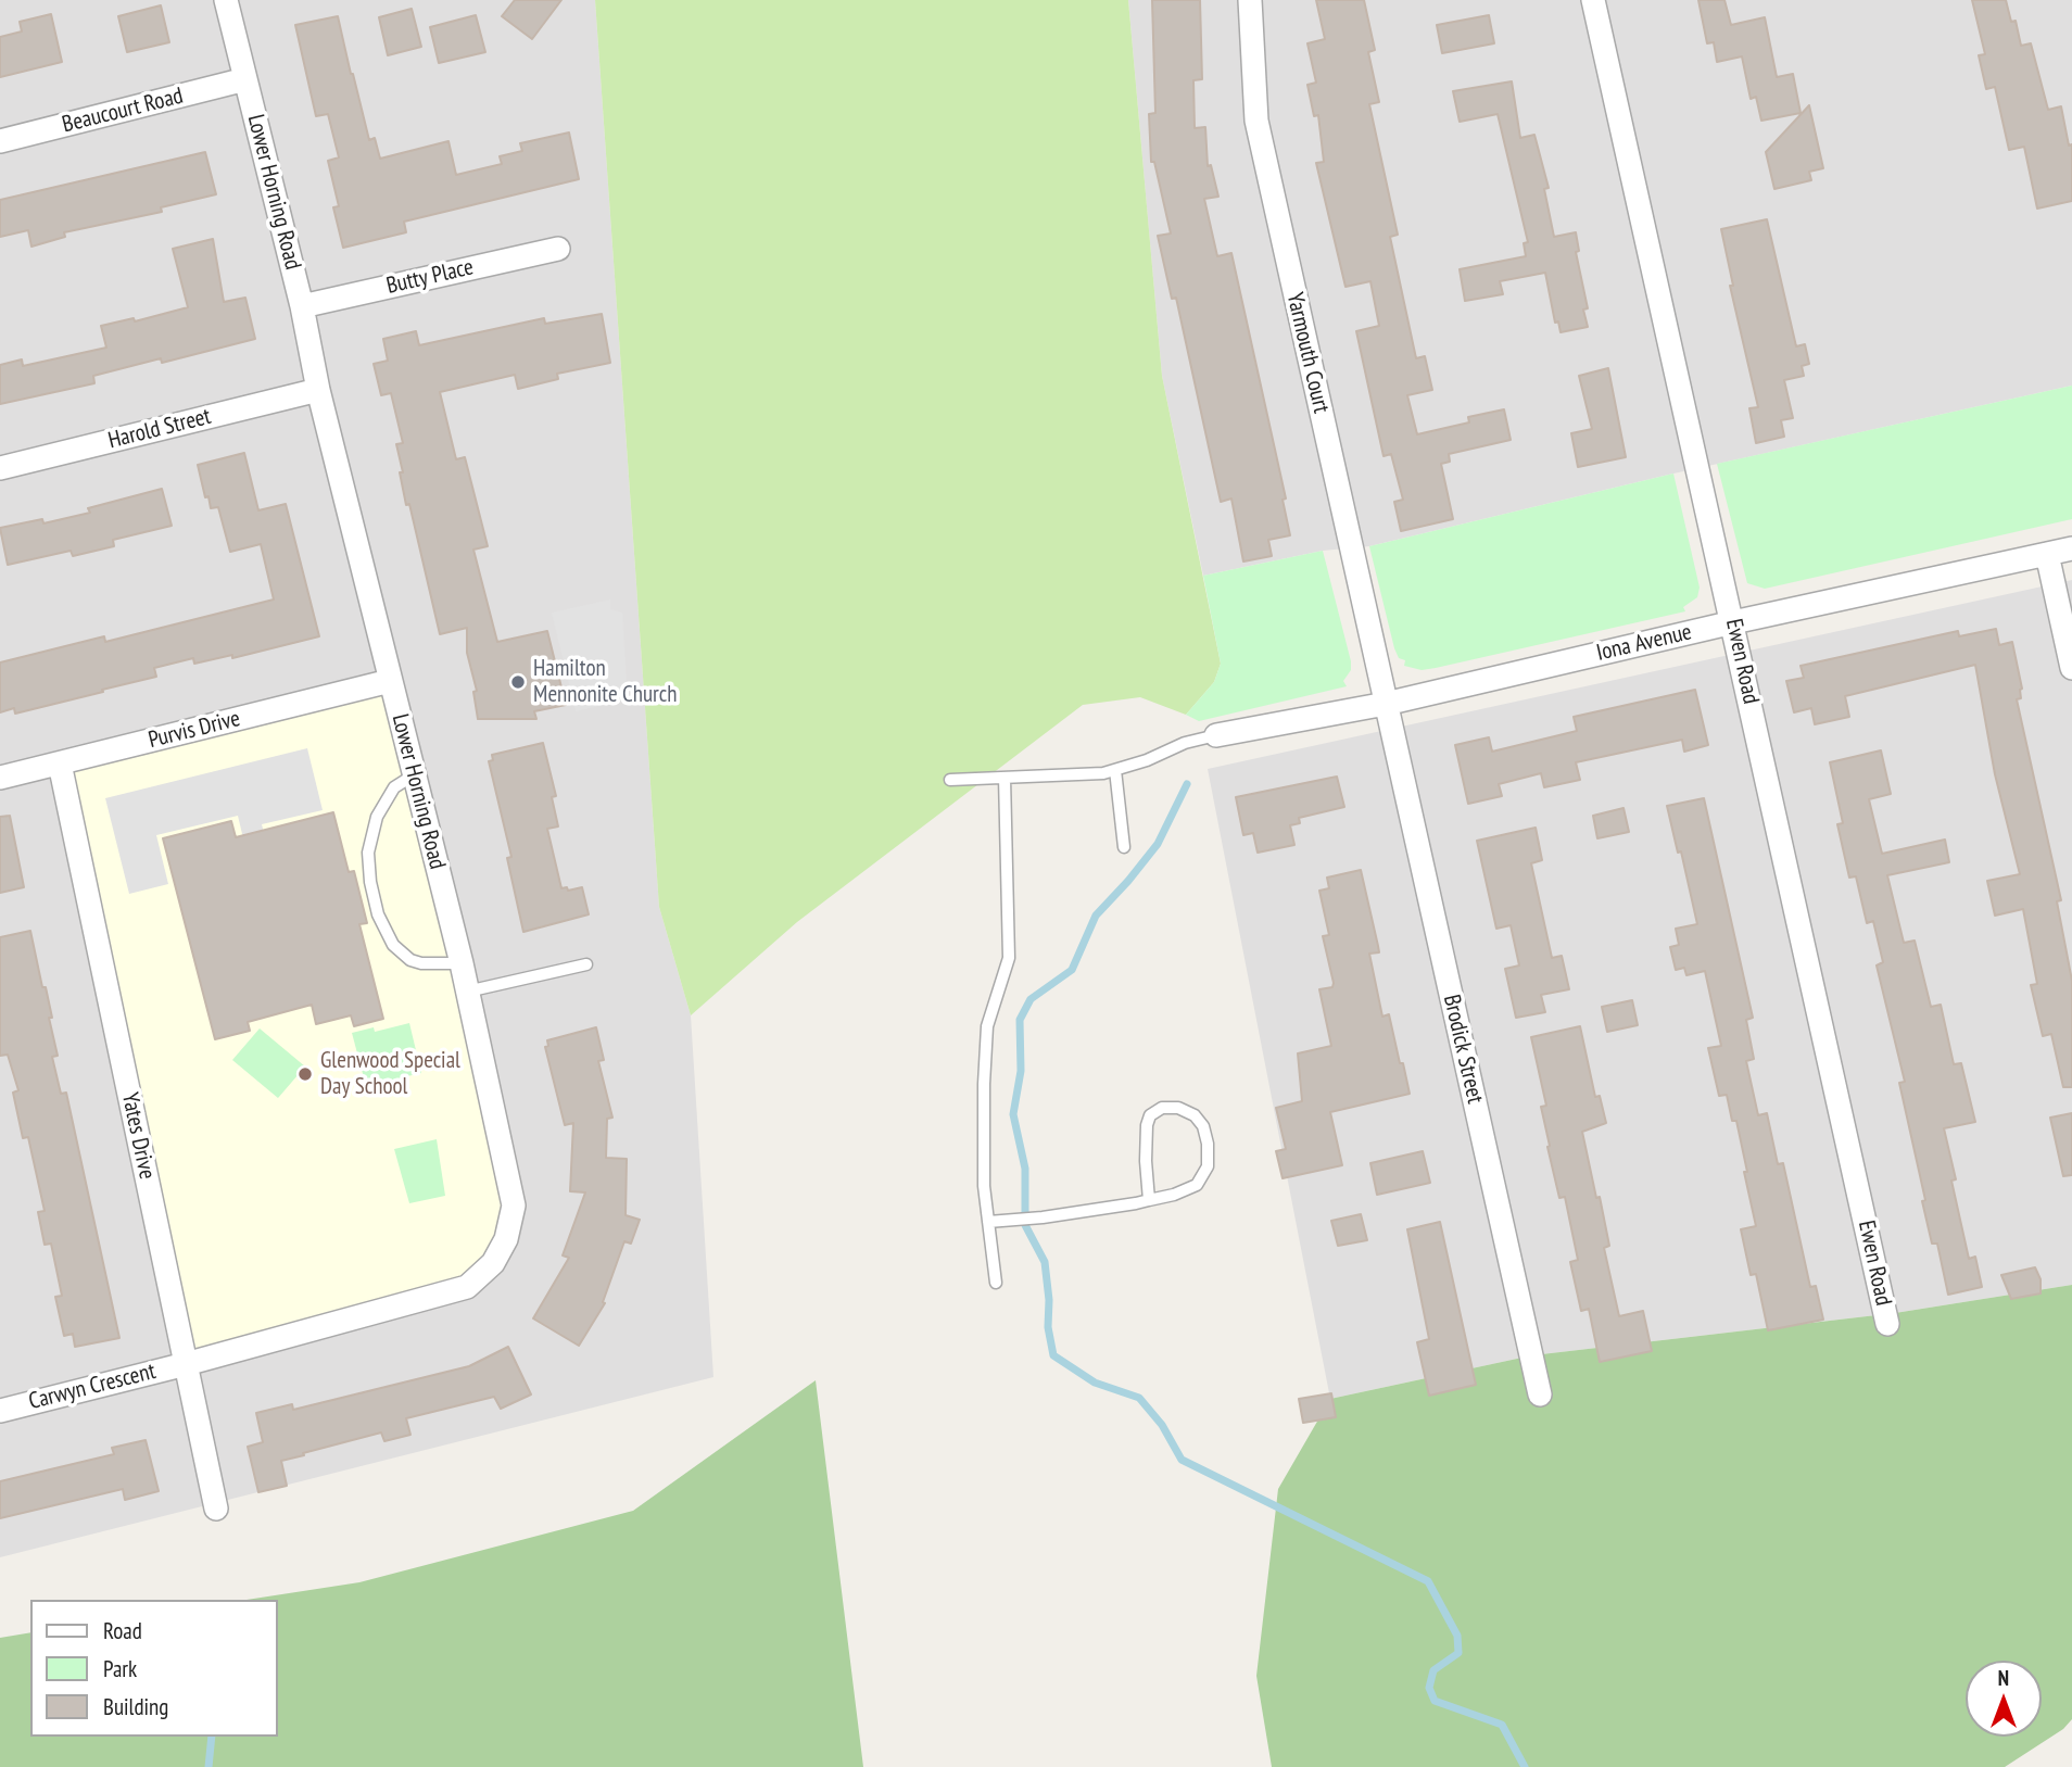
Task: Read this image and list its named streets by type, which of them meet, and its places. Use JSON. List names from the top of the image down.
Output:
{
  "streets": {
    "street": [
      "Beaucourt Road",
      "Lower Horning Road",
      "Butty Place",
      "Yarmouth Court",
      "Harold Street",
      "Iona Avenue",
      "Ewen Road",
      "Purvis Drive",
      "Brodick Street",
      "Yates Drive",
      "Carwyn Crescent"
    ]
  },
  "crossings": [
    ["Beaucourt Road", "Lower Horning Road"],
    ["Lower Horning Road", "Butty Place"],
    ["Lower Horning Road", "Harold Street"],
    ["Lower Horning Road", "Purvis Drive"],
    ["Lower Horning Road", "Yates Drive"],
    ["Lower Horning Road", "Carwyn Crescent"],
    ["Yarmouth Court", "Iona Avenue"],
    ["Yarmouth Court", "Brodick Street"],
    ["Iona Avenue", "Ewen Road"],
    ["Iona Avenue", "Brodick Street"],
    ["Purvis Drive", "Yates Drive"],
    ["Yates Drive", "Carwyn Crescent"]
  ],
  "places": ["Hamilton Mennonite Church", "Glenwood Special Day School"],
  "legend": ["Road", "Park", "Building"],
  "north": "top"
}
